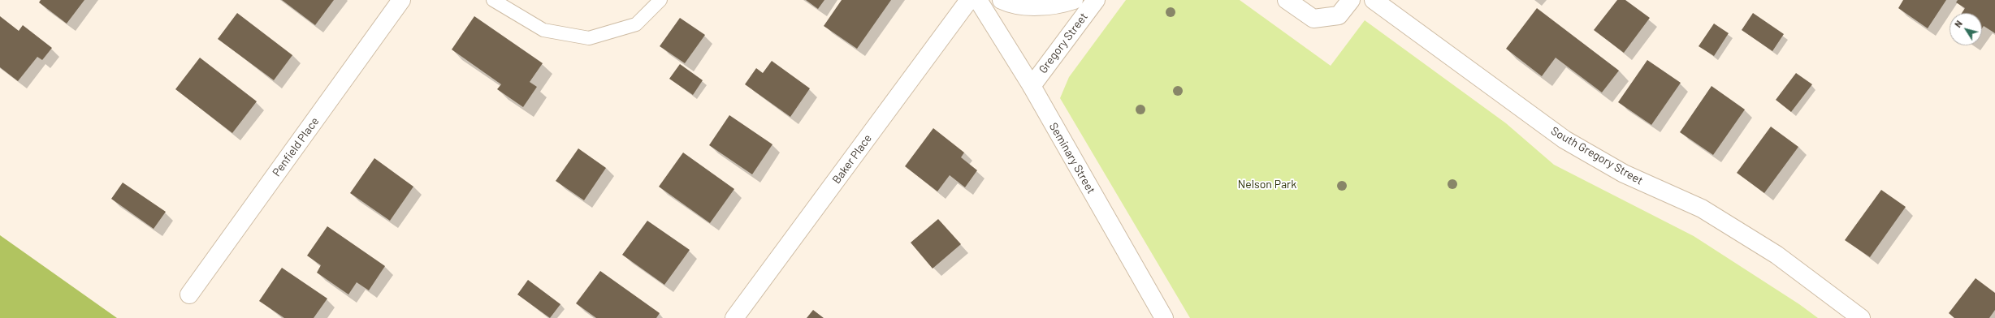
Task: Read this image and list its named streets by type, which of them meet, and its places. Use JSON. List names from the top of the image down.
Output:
{
  "streets": {
    "street": [
      "Gregory Street",
      "Penfield Place",
      "South Gregory Street",
      "Seminary Street",
      "Baker Place"
    ]
  },
  "crossings": [
    ["Gregory Street", "Seminary Street"]
  ],
  "parks": ["Nelson Park"],
  "north": "top left"
}
